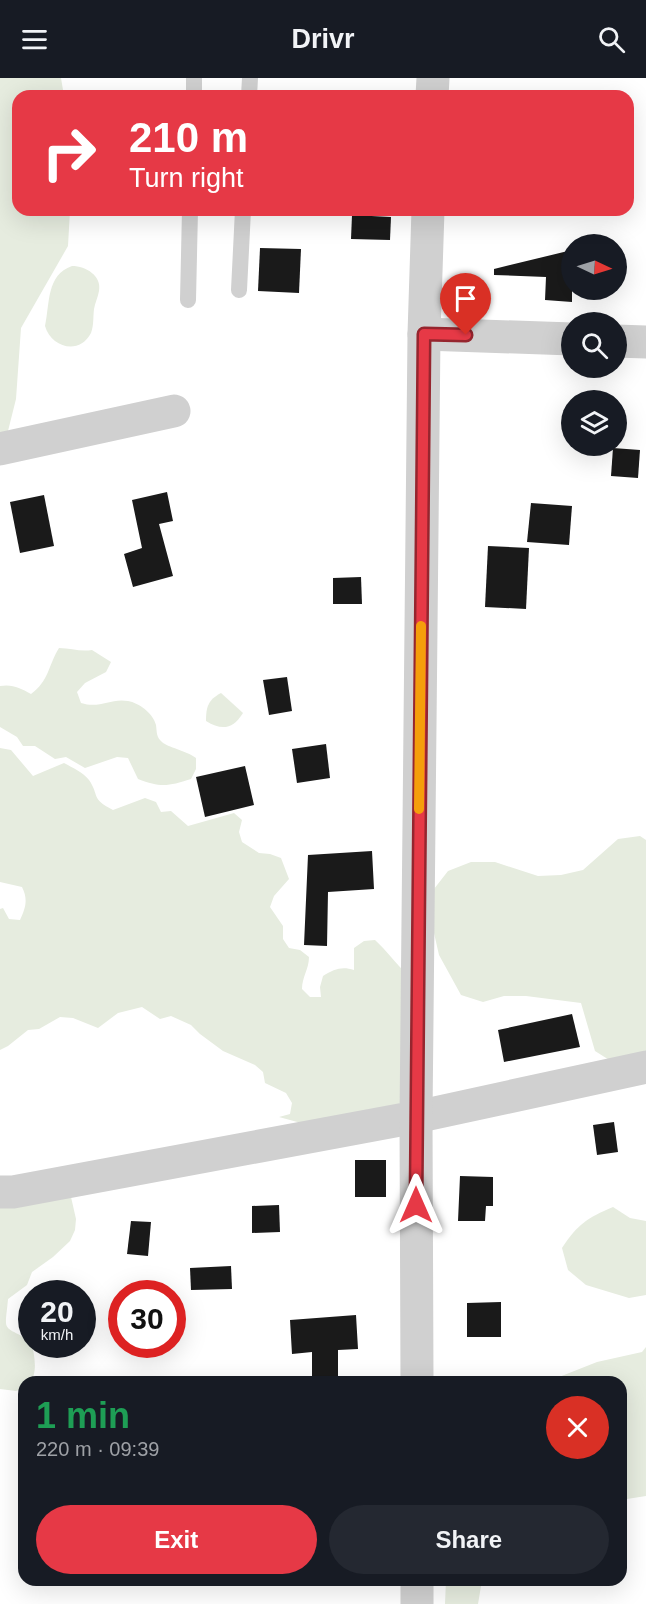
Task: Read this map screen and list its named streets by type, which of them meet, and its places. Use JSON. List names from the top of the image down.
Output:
{
  "north": "right",
  "page": {
    "header": "Drivr",
    "turn": ["210 m", "Turn right"],
    "speed": "20 km/h",
    "limit": "30",
    "heading": ["1 min", "220 m · 09:39"],
    "buttons": ["Exit", "Share"]
  }
}
